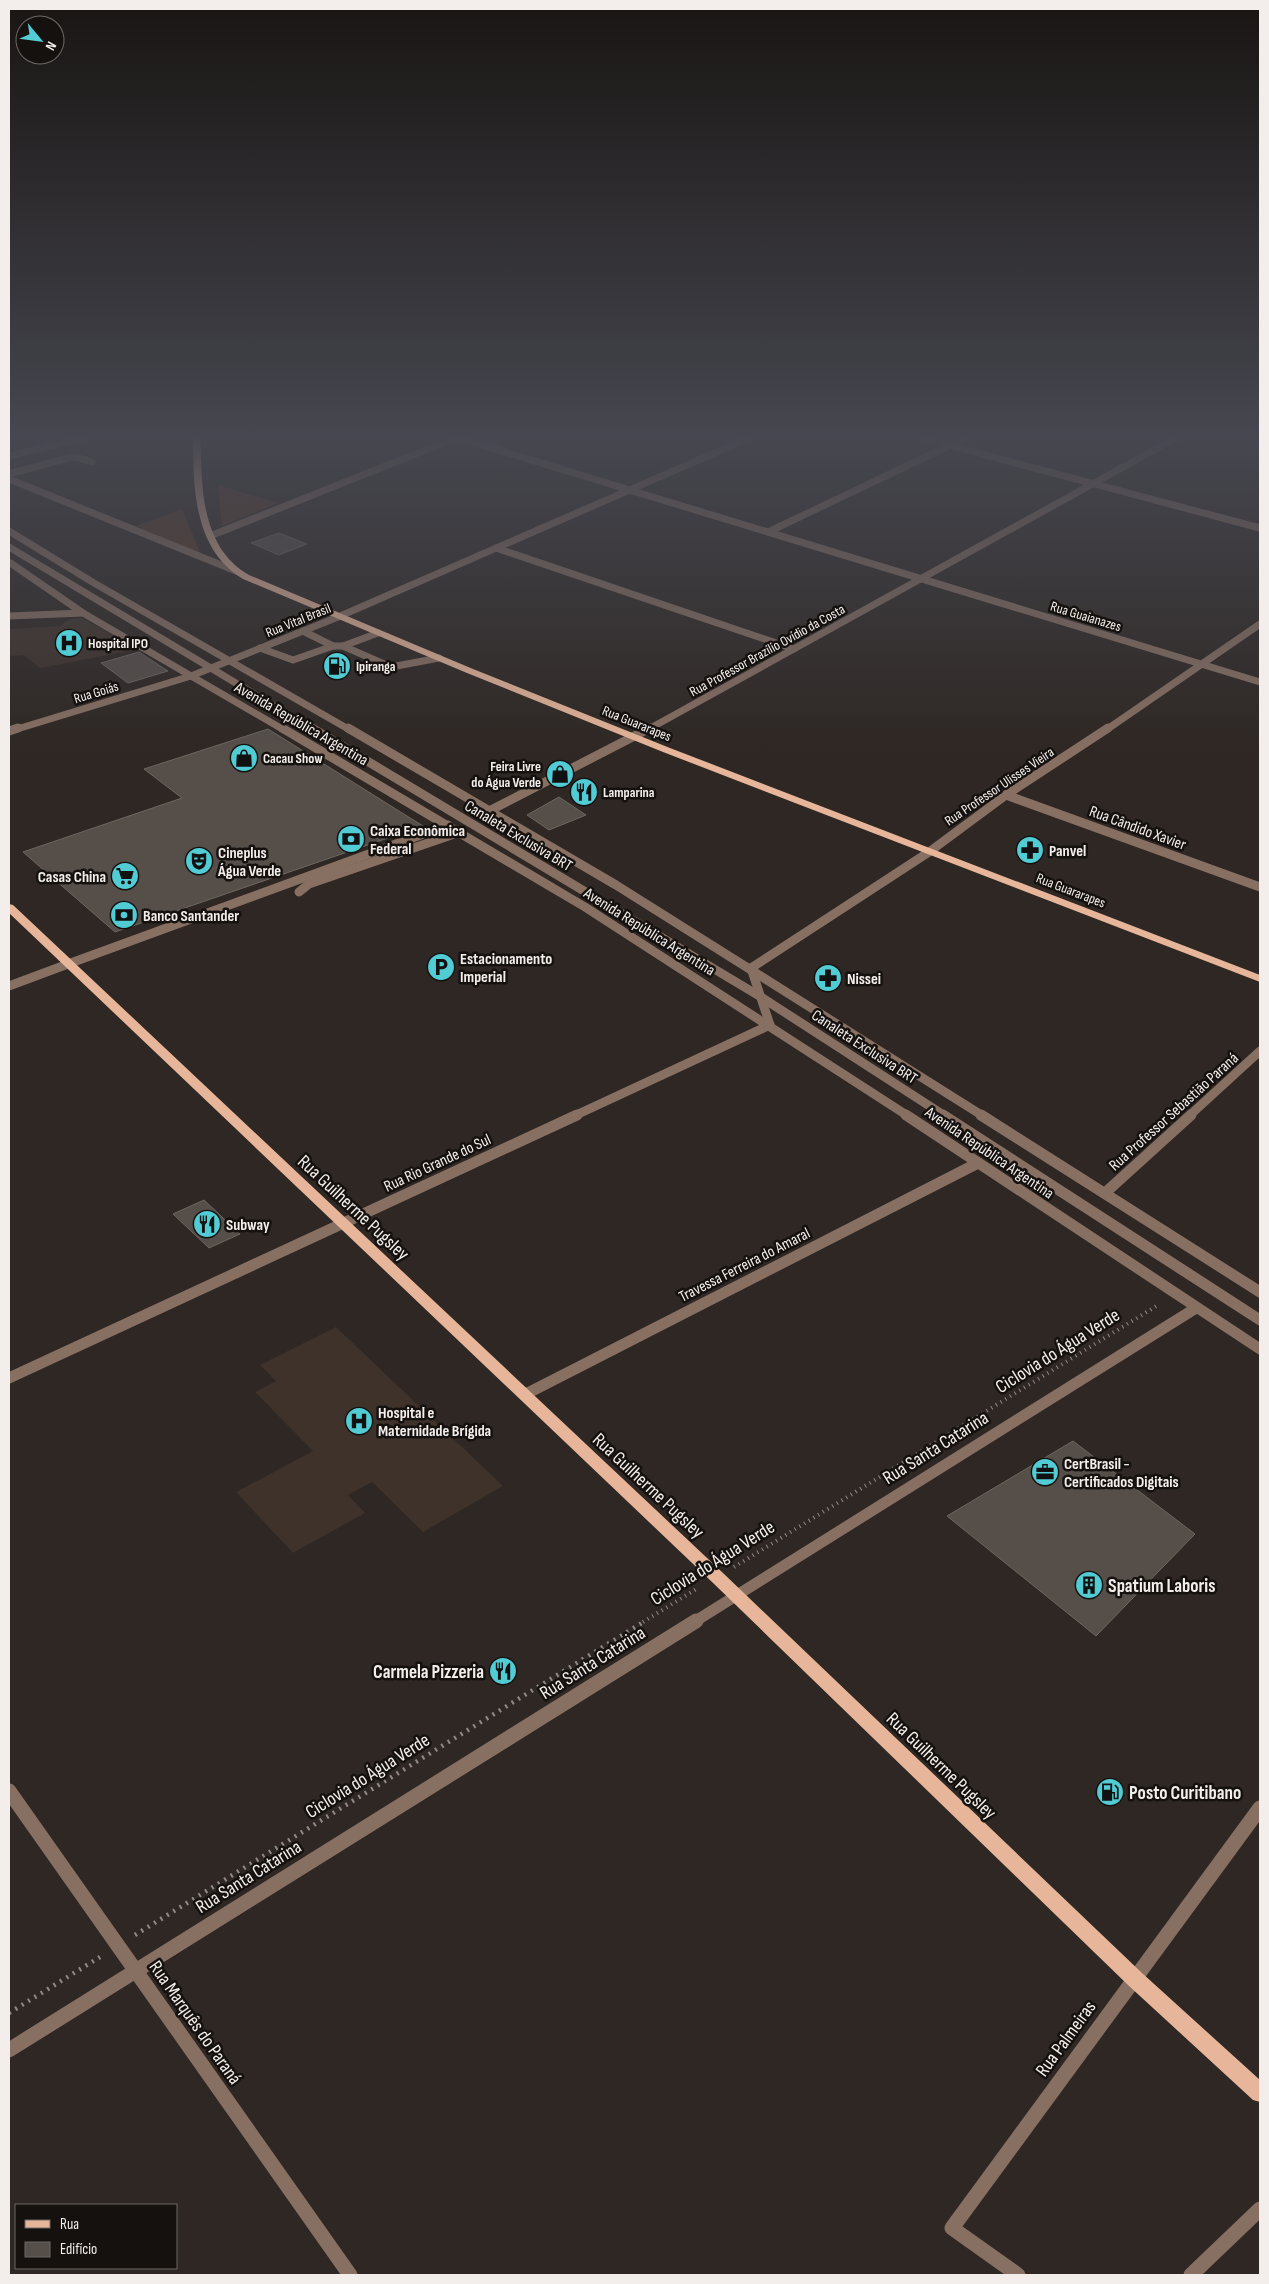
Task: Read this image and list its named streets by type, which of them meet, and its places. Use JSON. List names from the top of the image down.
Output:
{
  "streets": {
    "main road": ["Rua Guararapes", "Rua Guilherme Pugsley"],
    "street": [
      "Rua Guaianazes",
      "Rua Vital Brasil",
      "Rua Professor Brazílio Ovídio da Costa",
      "Rua Goiás",
      "Avenida República Argentina",
      "Rua Professor Ulisses Vieira",
      "Rua Cândido Xavier",
      "Canaleta Exclusiva BRT",
      "Rua Professor Sebastião Paraná",
      "Rua Rio Grande do Sul",
      "Travessa Ferreira do Amaral",
      "Rua Santa Catarina",
      "Rua Marquês do Paraná",
      "Rua Palmeiras"
    ],
    "path": ["Ciclovia do Água Verde"]
  },
  "crossings": [
    ["Rua Guaianazes", "Rua Professor Brazílio Ovídio da Costa"],
    ["Rua Guaianazes", "Rua Professor Ulisses Vieira"],
    ["Rua Vital Brasil", "Rua Goiás"],
    ["Rua Vital Brasil", "Avenida República Argentina"],
    ["Rua Vital Brasil", "Rua Guararapes"],
    ["Rua Vital Brasil", "Canaleta Exclusiva BRT"],
    ["Rua Professor Brazílio Ovídio da Costa", "Avenida República Argentina"],
    ["Rua Professor Brazílio Ovídio da Costa", "Rua Guararapes"],
    ["Rua Goiás", "Avenida República Argentina"],
    ["Rua Goiás", "Canaleta Exclusiva BRT"],
    ["Avenida República Argentina", "Rua Professor Ulisses Vieira"],
    ["Avenida República Argentina", "Rua Professor Sebastião Paraná"],
    ["Avenida República Argentina", "Rua Rio Grande do Sul"],
    ["Avenida República Argentina", "Travessa Ferreira do Amaral"],
    ["Avenida República Argentina", "Ciclovia do Água Verde"],
    ["Avenida República Argentina", "Rua Santa Catarina"],
    ["Rua Guararapes", "Rua Professor Ulisses Vieira"],
    ["Rua Professor Ulisses Vieira", "Rua Cândido Xavier"],
    ["Rua Rio Grande do Sul", "Rua Guilherme Pugsley"],
    ["Rua Guilherme Pugsley", "Travessa Ferreira do Amaral"],
    ["Rua Guilherme Pugsley", "Ciclovia do Água Verde"],
    ["Rua Guilherme Pugsley", "Rua Santa Catarina"],
    ["Rua Guilherme Pugsley", "Rua Palmeiras"],
    ["Ciclovia do Água Verde", "Rua Marquês do Paraná"],
    ["Rua Santa Catarina", "Rua Marquês do Paraná"]
  ],
  "places": {
    "hospital": ["Hospital IPO", "Hospital e Maternidade Brígida"],
    "fuel station": ["Ipiranga", "Posto Curitibano"],
    "shop": ["Cacau Show", "Feira Livre do Água Verde"],
    "restaurant": ["Lamparina", "Subway", "Carmela Pizzeria"],
    "bank": ["Caixa Econômica Federal", "Banco Santander"],
    "pharmacy": ["Panvel", "Nissei"],
    "theatre": ["Cineplus Água Verde"],
    "supermarket": ["Casas China"],
    "parking": ["Estacionamento Imperial"],
    "office": ["CertBrasil - Certificados Digitais"],
    "building": ["Spatium Laboris"]
  },
  "legend": ["Rua", "Edifício"],
  "north": "bottom right"
}
